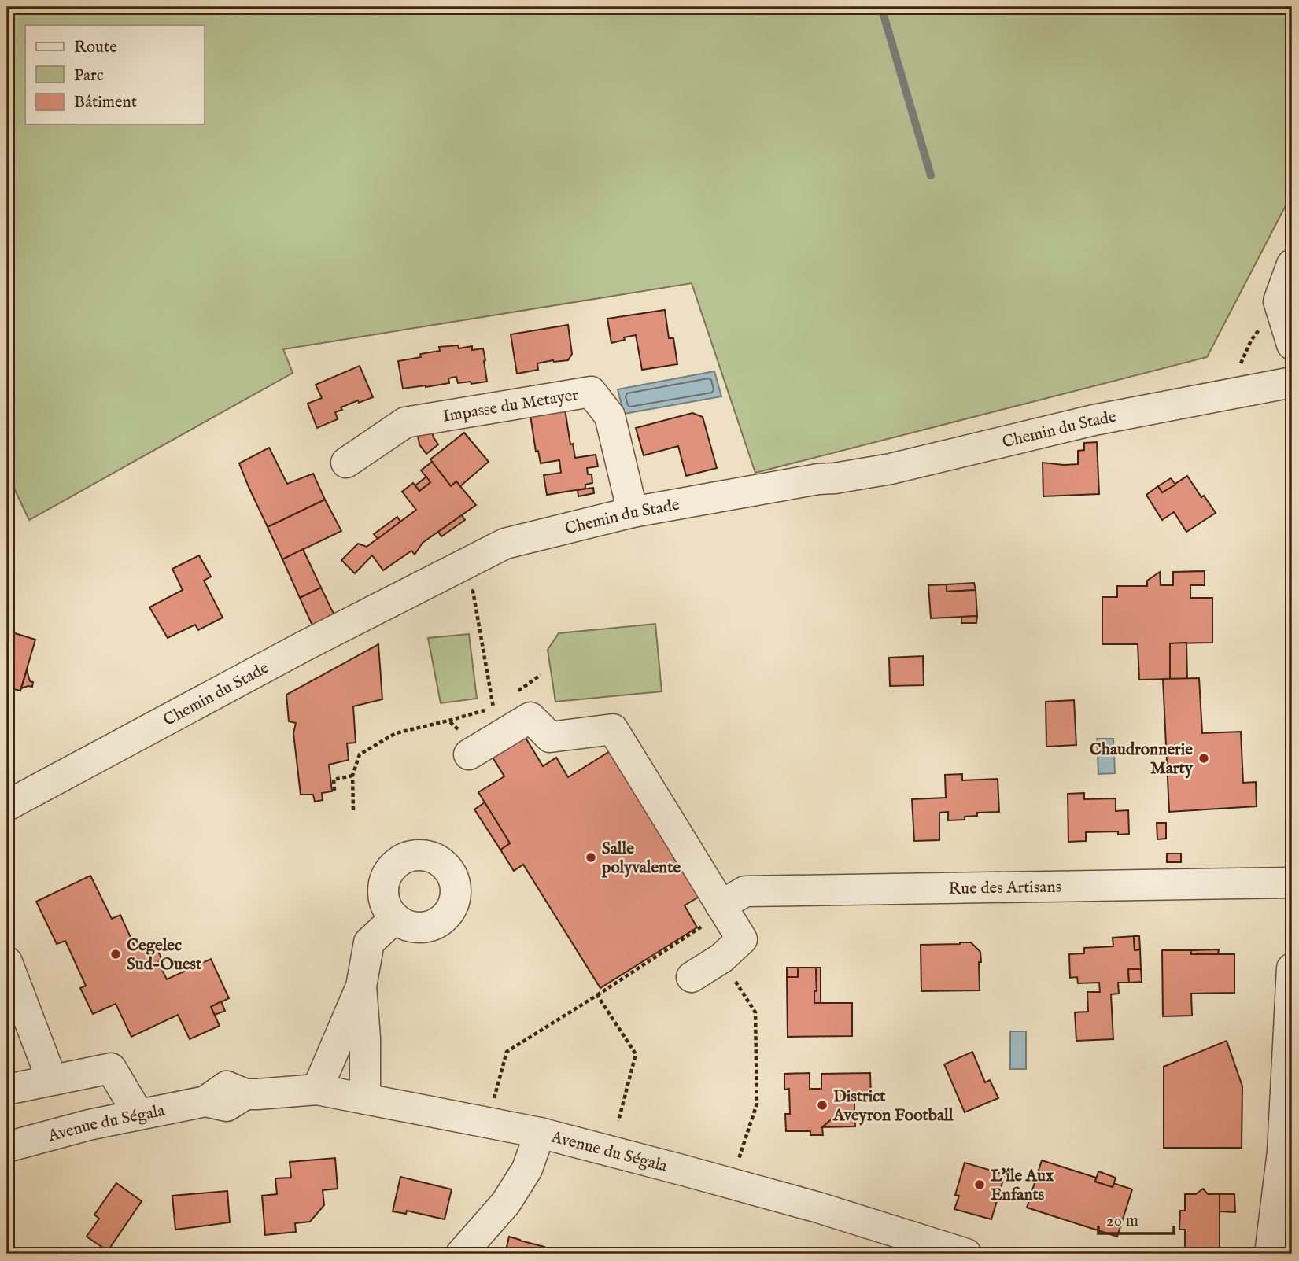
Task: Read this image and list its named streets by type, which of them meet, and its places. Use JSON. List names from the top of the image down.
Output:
{
  "streets": {
    "street": [
      "Impasse du Metayer",
      "Chemin du Stade",
      "Rue des Artisans",
      "Avenue du Ségala"
    ]
  },
  "crossings": [
    ["Impasse du Metayer", "Chemin du Stade"]
  ],
  "places": [
    "Chaudronnerie Marty",
    "Salle polyvalente",
    "Cegelec Sud-Ouest",
    "District Aveyron Football",
    "L'île Aux Enfants"
  ],
  "legend": ["Route", "Parc", "Bâtiment"],
  "scale_bar": "20 m"
}
